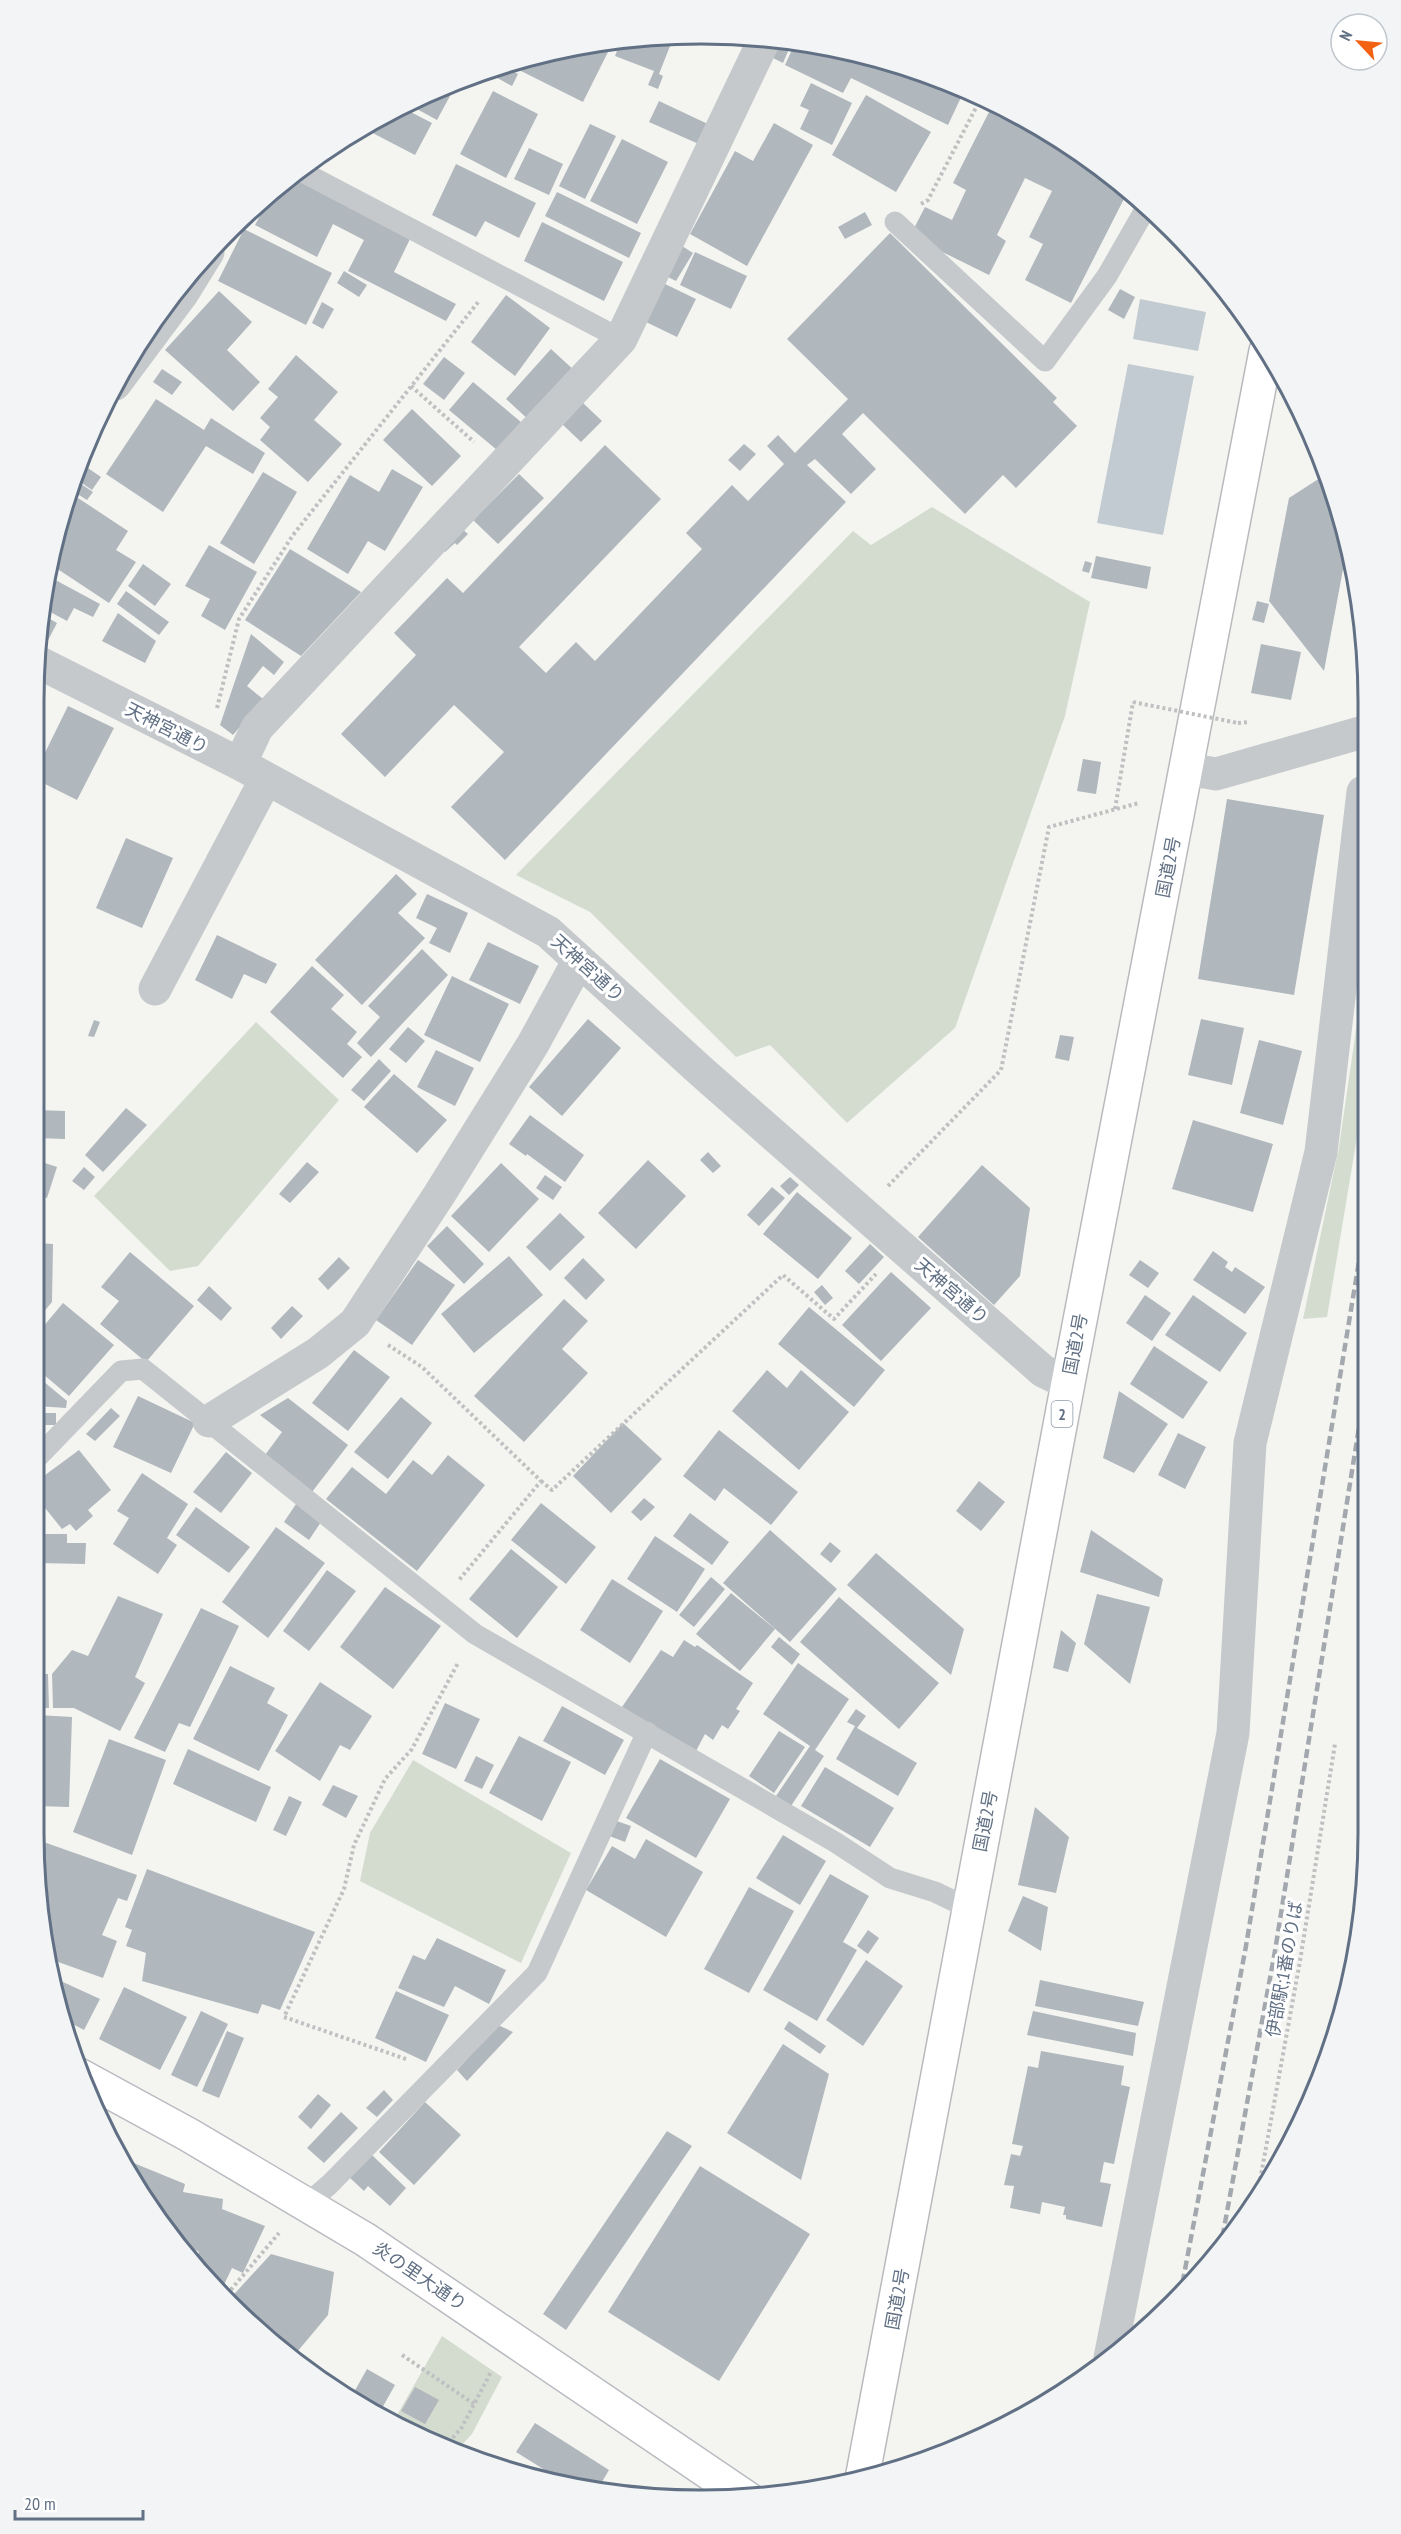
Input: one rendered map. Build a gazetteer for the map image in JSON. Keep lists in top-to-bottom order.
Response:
{
  "streets": {
    "main road": ["国道2号", "2", "炎の里大通り"],
    "street": ["天神宮通り"],
    "path": ["伊部駅;1番のりば"]
  },
  "crossings": [
    ["天神宮通り", "国道2号"]
  ],
  "scale_bar": "20 m",
  "north": "top left"
}
